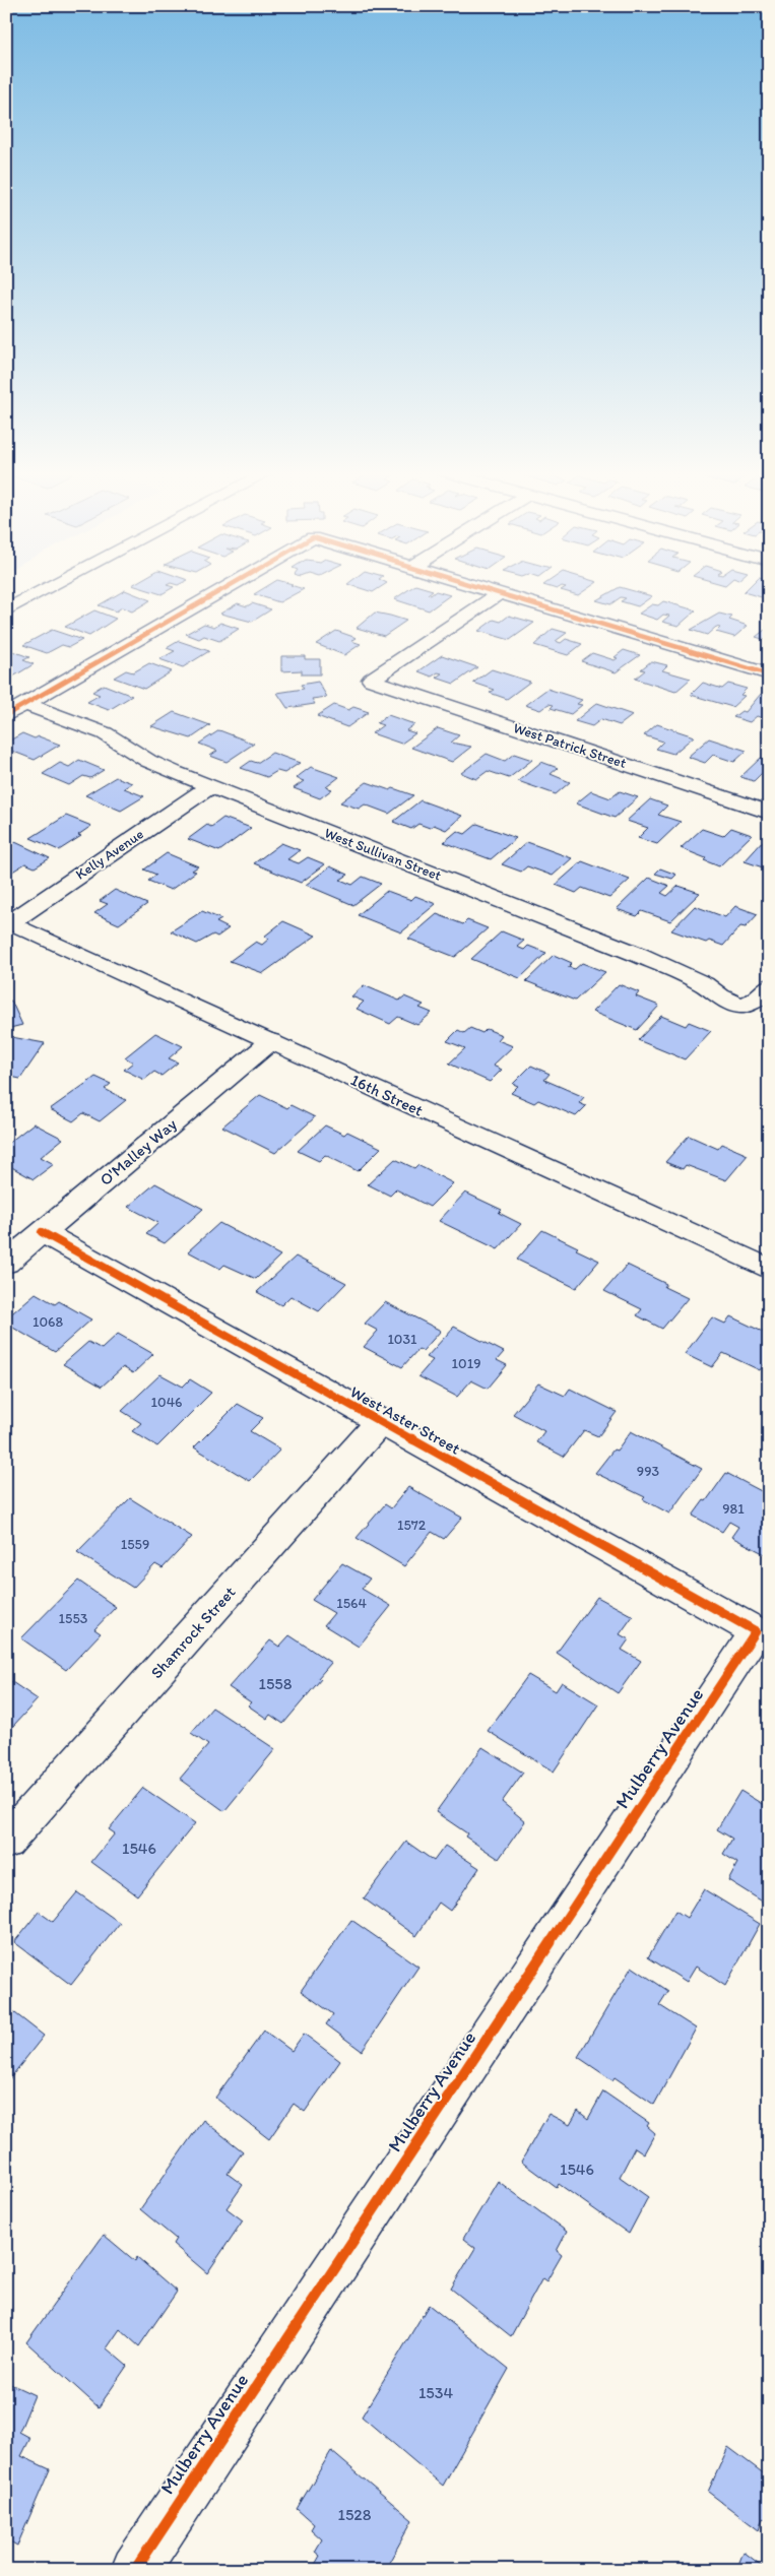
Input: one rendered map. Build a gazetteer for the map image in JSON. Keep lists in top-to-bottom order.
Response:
{
  "streets": {
    "street": [
      "West Patrick Street",
      "Kelly Avenue",
      "West Sullivan Street",
      "16th Street",
      "O'Malley Way",
      "West Aster Street",
      "Shamrock Street",
      "Mulberry Avenue"
    ]
  },
  "crossings": [
    ["Kelly Avenue", "West Sullivan Street"],
    ["Kelly Avenue", "16th Street"],
    ["16th Street", "O'Malley Way"],
    ["O'Malley Way", "West Aster Street"],
    ["West Aster Street", "Shamrock Street"],
    ["West Aster Street", "Mulberry Avenue"]
  ],
  "house_numbers": [
    "1068",
    "1031",
    "1019",
    "1046",
    "993",
    "981",
    "1572",
    "1559",
    "1564",
    "1553",
    "1558",
    "1546",
    "1546",
    "1534",
    "1528"
  ]
}
